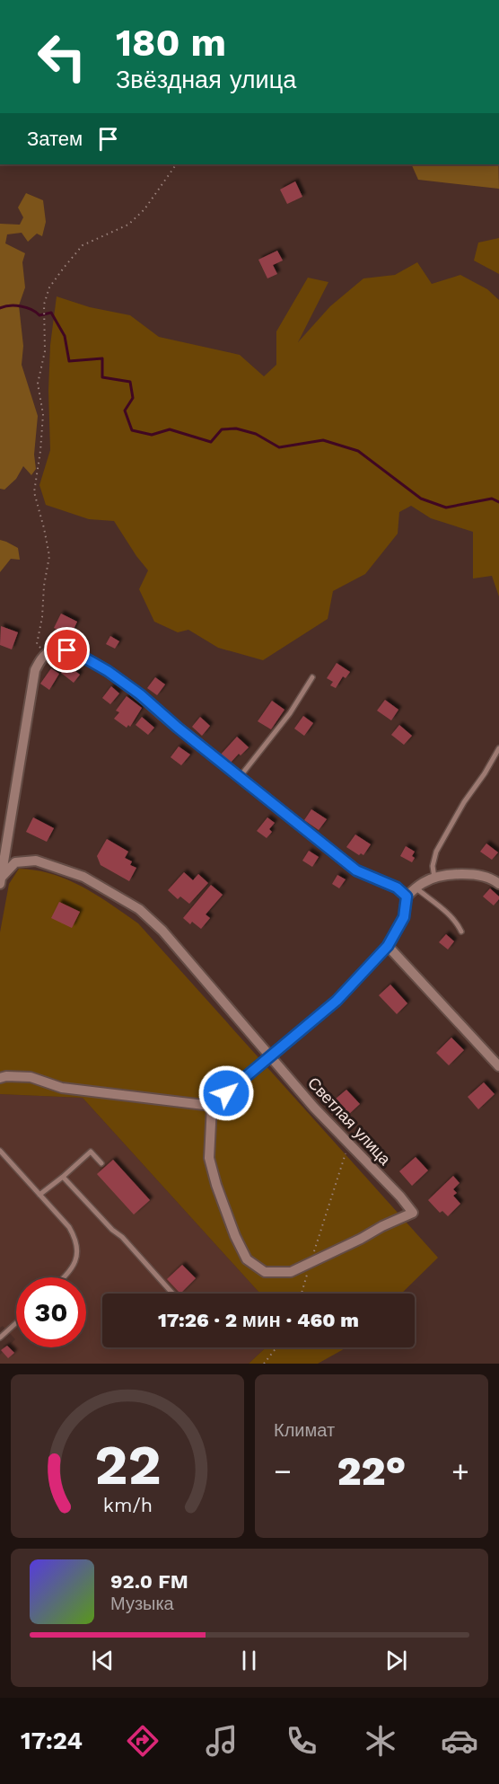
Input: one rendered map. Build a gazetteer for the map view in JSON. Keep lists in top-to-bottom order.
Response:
{
  "streets": {
    "street": ["Светлая улица"]
  },
  "page": {
    "turn": ["180 m", "Звёздная улица"],
    "then": "Затем",
    "limit": "30",
    "trip": "17:26 · 2 мин · 460 m",
    "tile": "Климат",
    "heat": ["−", "22°", "+"],
    "song": ["92.0 FM", "Музыка"],
    "tabs": "17:24",
    "gauge": ["22", "km/h"]
  }
}
